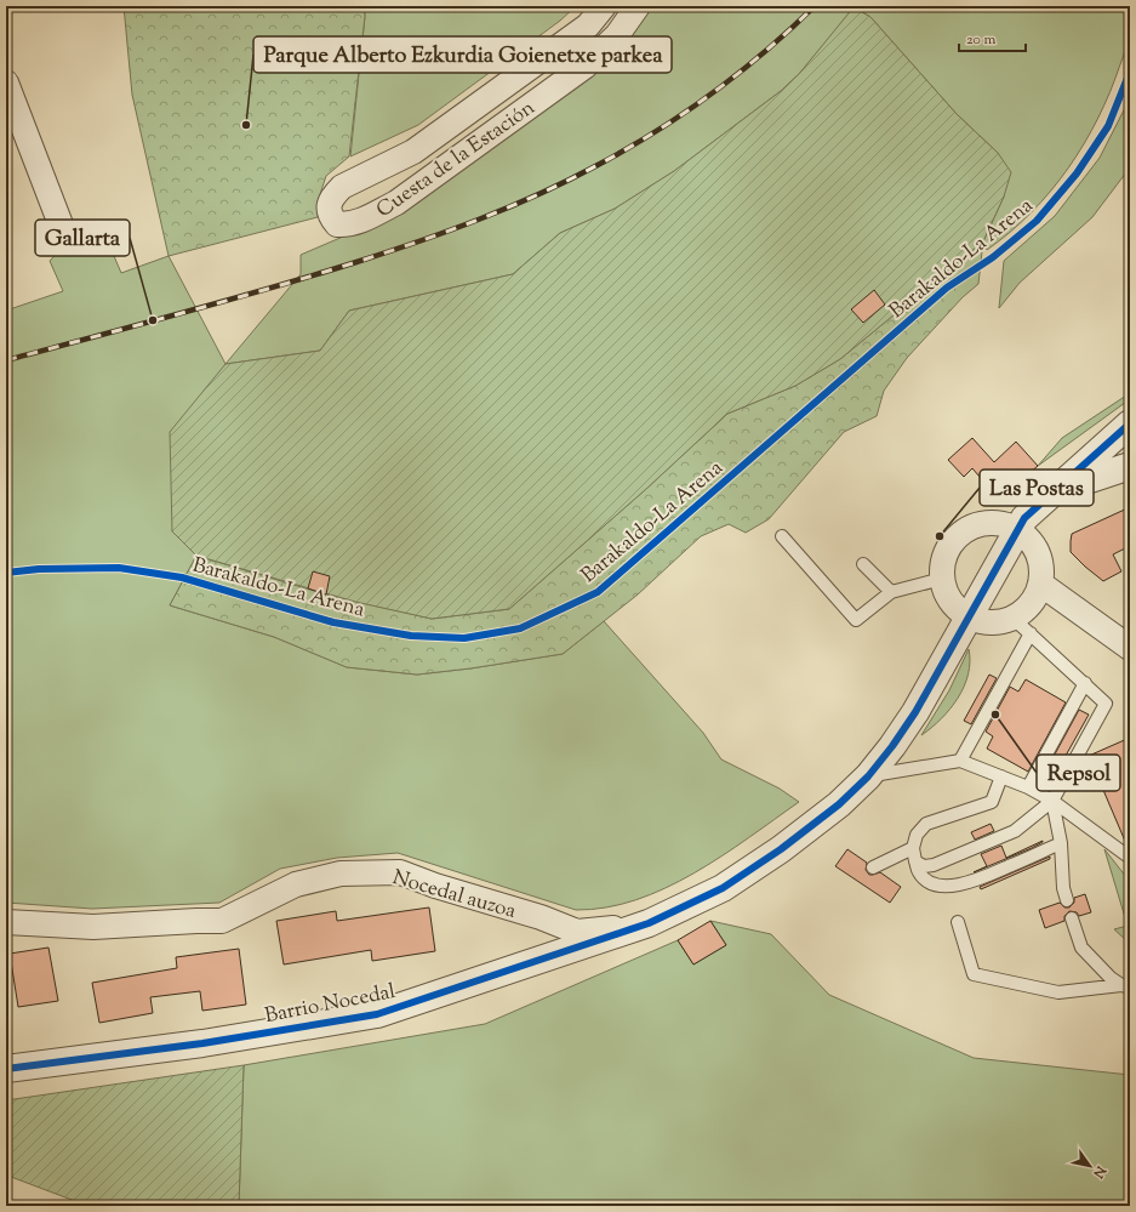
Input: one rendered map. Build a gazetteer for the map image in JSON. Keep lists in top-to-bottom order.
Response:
{
  "streets": {
    "street": ["Cuesta de la Estación", "Nocedal auzoa", "Barrio Nocedal"],
    "cycle path": ["Barakaldo-La Arena"]
  },
  "crossings": [
    ["Nocedal auzoa", "Barrio Nocedal"]
  ],
  "places": [
    "Parque Alberto Ezkurdia Goienetxe parkea",
    "Gallarta",
    "Las Postas",
    "Repsol"
  ],
  "scale_bar": "20 m",
  "north": "bottom right"
}
